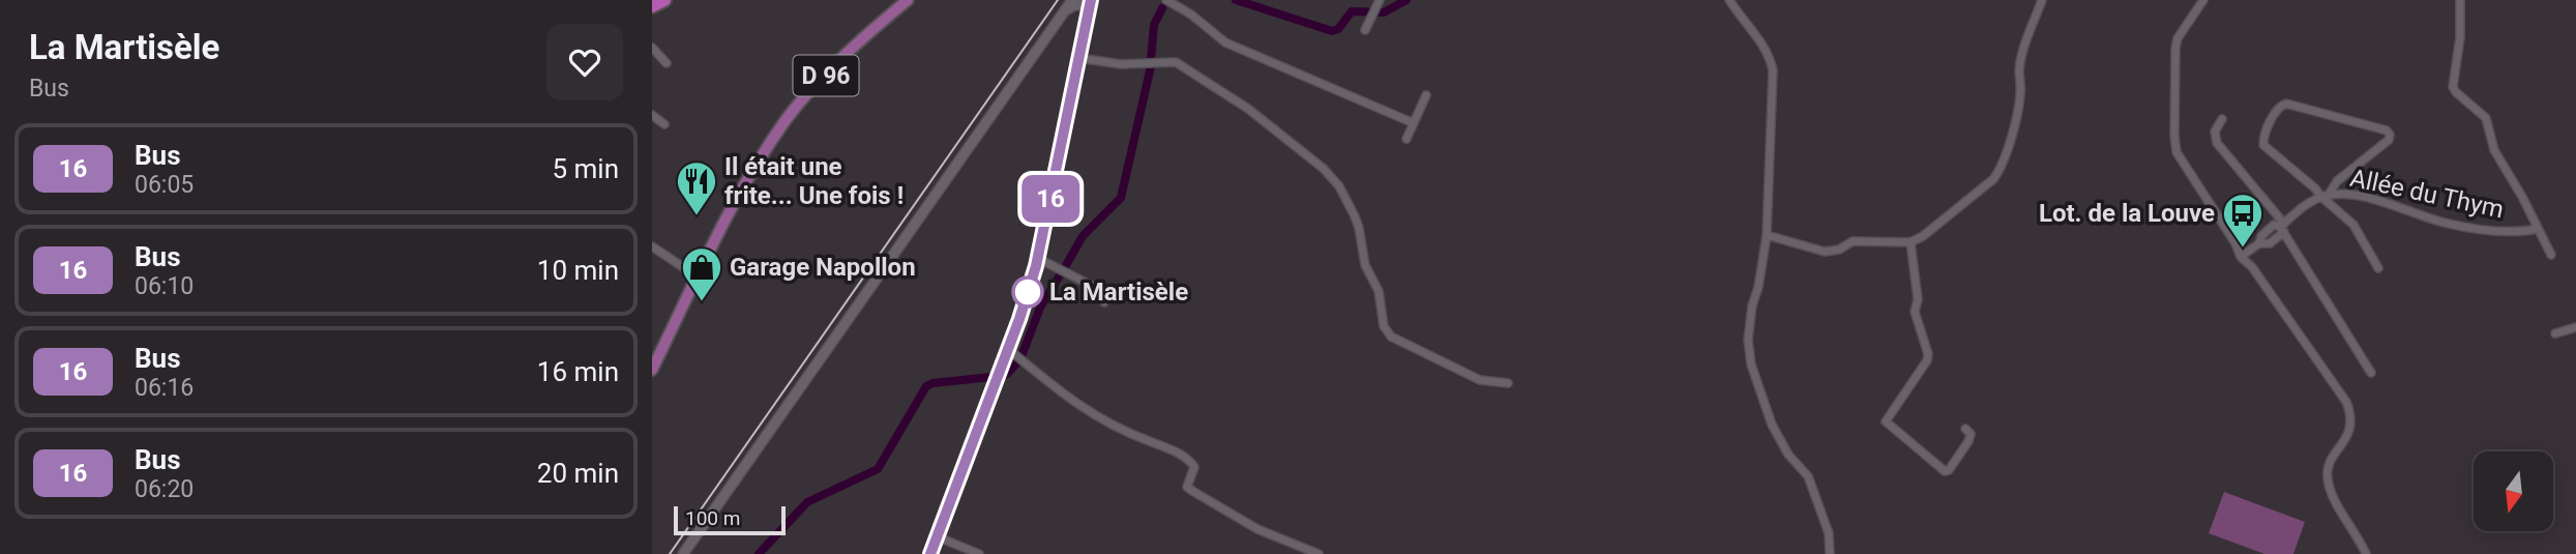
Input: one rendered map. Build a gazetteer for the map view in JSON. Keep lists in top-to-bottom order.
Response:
{
  "streets": {
    "main road": ["D 96"],
    "street": ["Allée du Thym"]
  },
  "places": {
    "restaurant": ["Il était une frite... Une fois !"],
    "bus stop": ["Lot. de la Louve"],
    "other": ["La Martisèle"],
    "shop": ["Garage Napollon"]
  },
  "lines": ["bus line 16"],
  "scale_bar": "100 m",
  "north": "bottom",
  "page": {
    "heading": ["La Martisèle", "Bus"],
    "on_map": "16",
    "list": [
      {
        "mark": "16",
        "name": "Bus",
        "note": "06:05",
        "value": "5 min"
      },
      {
        "mark": "16",
        "name": "Bus",
        "note": "06:10",
        "value": "10 min"
      },
      {
        "mark": "16",
        "name": "Bus",
        "note": "06:16",
        "value": "16 min"
      },
      {
        "mark": "16",
        "name": "Bus",
        "note": "06:20",
        "value": "20 min"
      }
    ],
    "scale": "100 m"
  }
}
